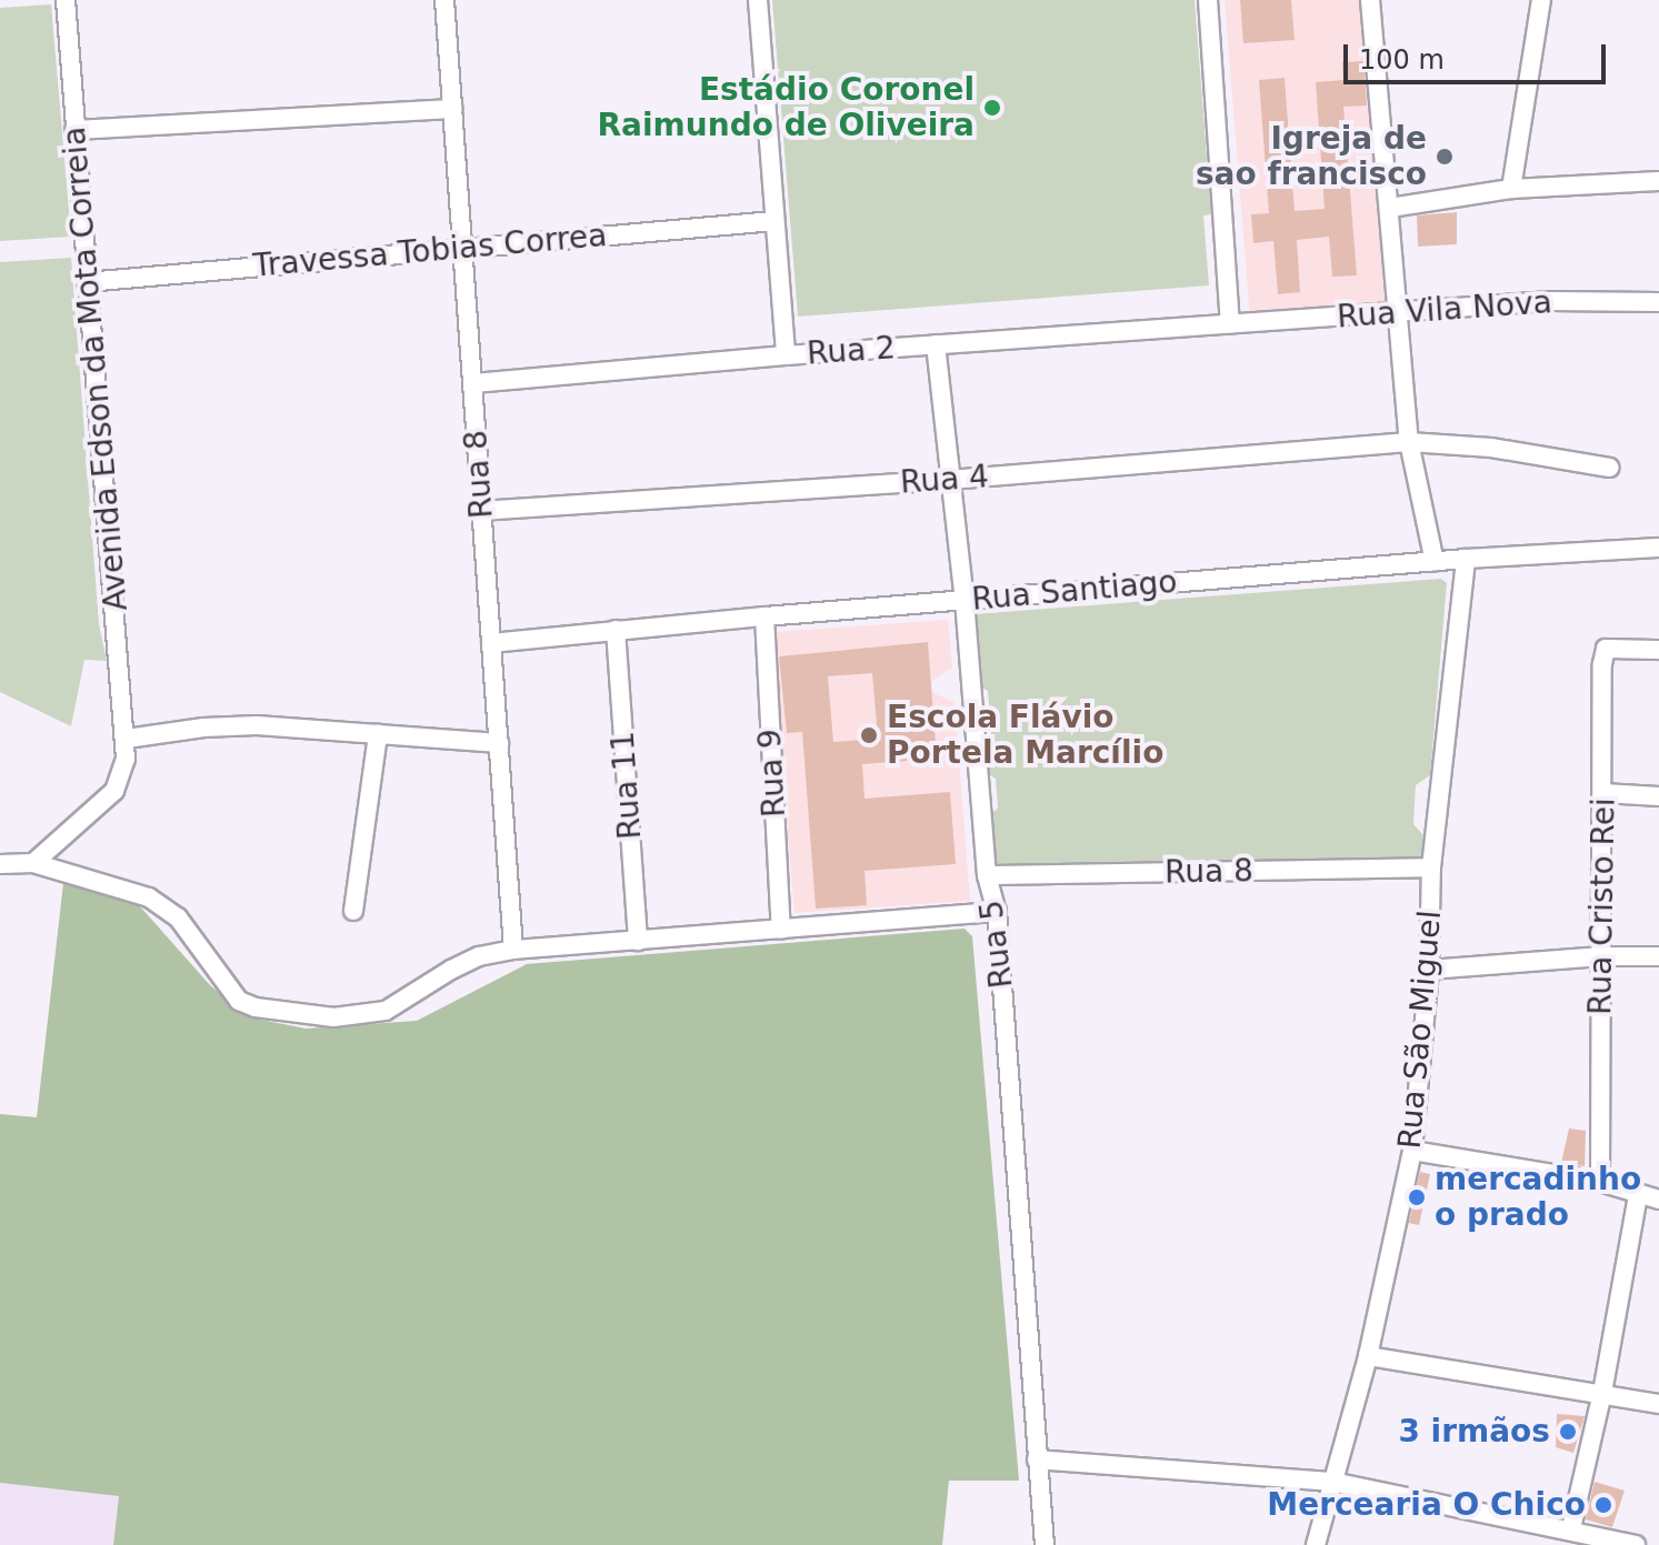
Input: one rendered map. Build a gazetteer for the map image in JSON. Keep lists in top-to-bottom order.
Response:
{
  "streets": {
    "street": [
      "Travessa Tobias Correa",
      "Rua Vila Nova",
      "Rua 2",
      "Avenida Edson da Mota Correia",
      "Rua 8",
      "Rua 4",
      "Rua Santiago",
      "Rua 9",
      "Rua 11",
      "Rua Cristo Rei",
      "Rua 5",
      "Rua São Miguel"
    ]
  },
  "crossings": [
    ["Travessa Tobias Correa", "Avenida Edson da Mota Correia"],
    ["Travessa Tobias Correa", "Rua 8"],
    ["Rua Vila Nova", "Rua 2"],
    ["Rua 2", "Rua 8"],
    ["Rua 2", "Rua 5"],
    ["Rua 8", "Rua 4"],
    ["Rua 8", "Rua Santiago"],
    ["Rua 8", "Rua 5"],
    ["Rua 8", "Rua São Miguel"],
    ["Rua 4", "Rua 5"],
    ["Rua Santiago", "Rua 9"],
    ["Rua Santiago", "Rua 11"],
    ["Rua Santiago", "Rua 5"],
    ["Rua Santiago", "Rua São Miguel"]
  ],
  "places": [
    "Estádio Coronel Raimundo de Oliveira",
    "Igreja de sao francisco",
    "Escola Flávio Portela Marcílio",
    "mercadinho o prado",
    "3 irmãos",
    "Mercearia O Chico"
  ],
  "scale_bar": "100 m"
}
